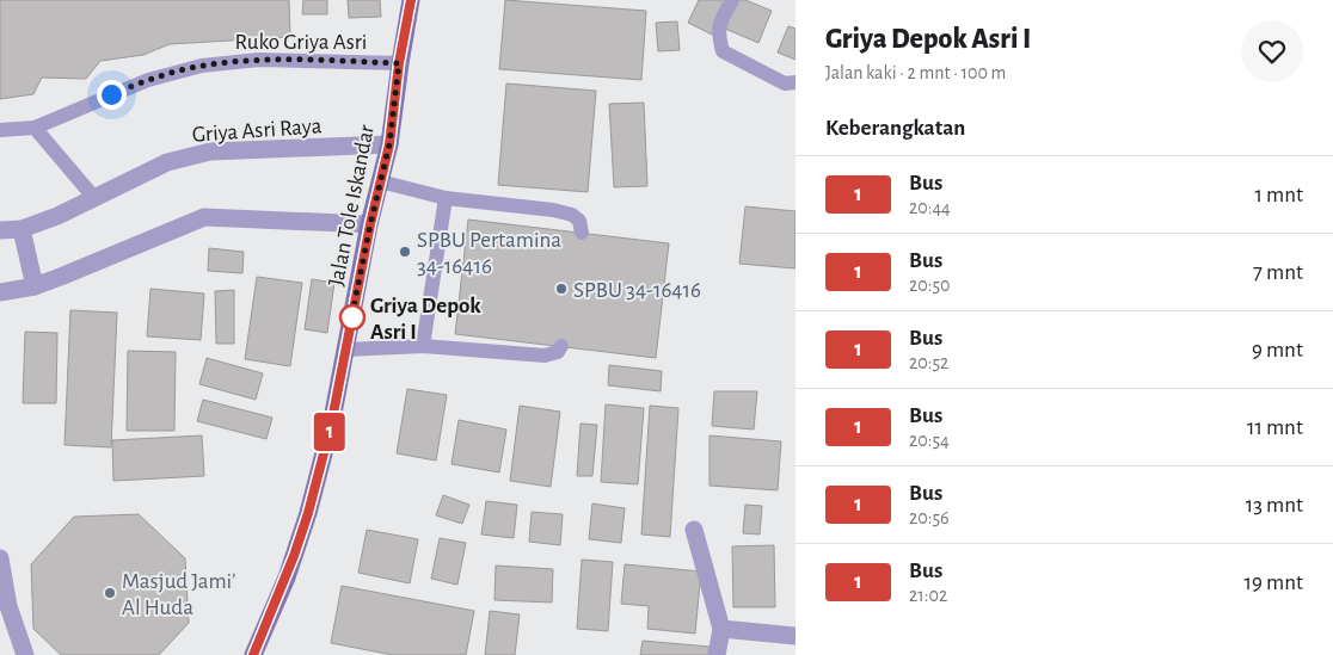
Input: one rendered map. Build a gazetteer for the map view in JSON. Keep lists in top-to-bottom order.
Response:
{
  "streets": {
    "main road": ["Jalan Tole Iskandar"],
    "street": ["Griya Asri Raya"],
    "lane": ["Ruko Griya Asri"]
  },
  "crossings": [
    ["Ruko Griya Asri", "Jalan Tole Iskandar"],
    ["Griya Asri Raya", "Jalan Tole Iskandar"]
  ],
  "places": [
    "SPBU Pertamina 34-16416",
    "SPBU 34-16416",
    "Griya Depok Asri I",
    "Masjud Jami' Al Huda"
  ],
  "lines": ["bus line 1"],
  "page": {
    "on_map": "1",
    "heading": [
      ["Griya Depok Asri I", "Jalan kaki · 2 mnt · 100 m"],
      "Keberangkatan"
    ],
    "list": [
      {
        "mark": "1",
        "name": "Bus",
        "note": "20:44",
        "value": "1 mnt"
      },
      {
        "mark": "1",
        "name": "Bus",
        "note": "20:50",
        "value": "7 mnt"
      },
      {
        "mark": "1",
        "name": "Bus",
        "note": "20:52",
        "value": "9 mnt"
      },
      {
        "mark": "1",
        "name": "Bus",
        "note": "20:54",
        "value": "11 mnt"
      },
      {
        "mark": "1",
        "name": "Bus",
        "note": "20:56",
        "value": "13 mnt"
      },
      {
        "mark": "1",
        "name": "Bus",
        "note": "21:02",
        "value": "19 mnt"
      }
    ]
  }
}
